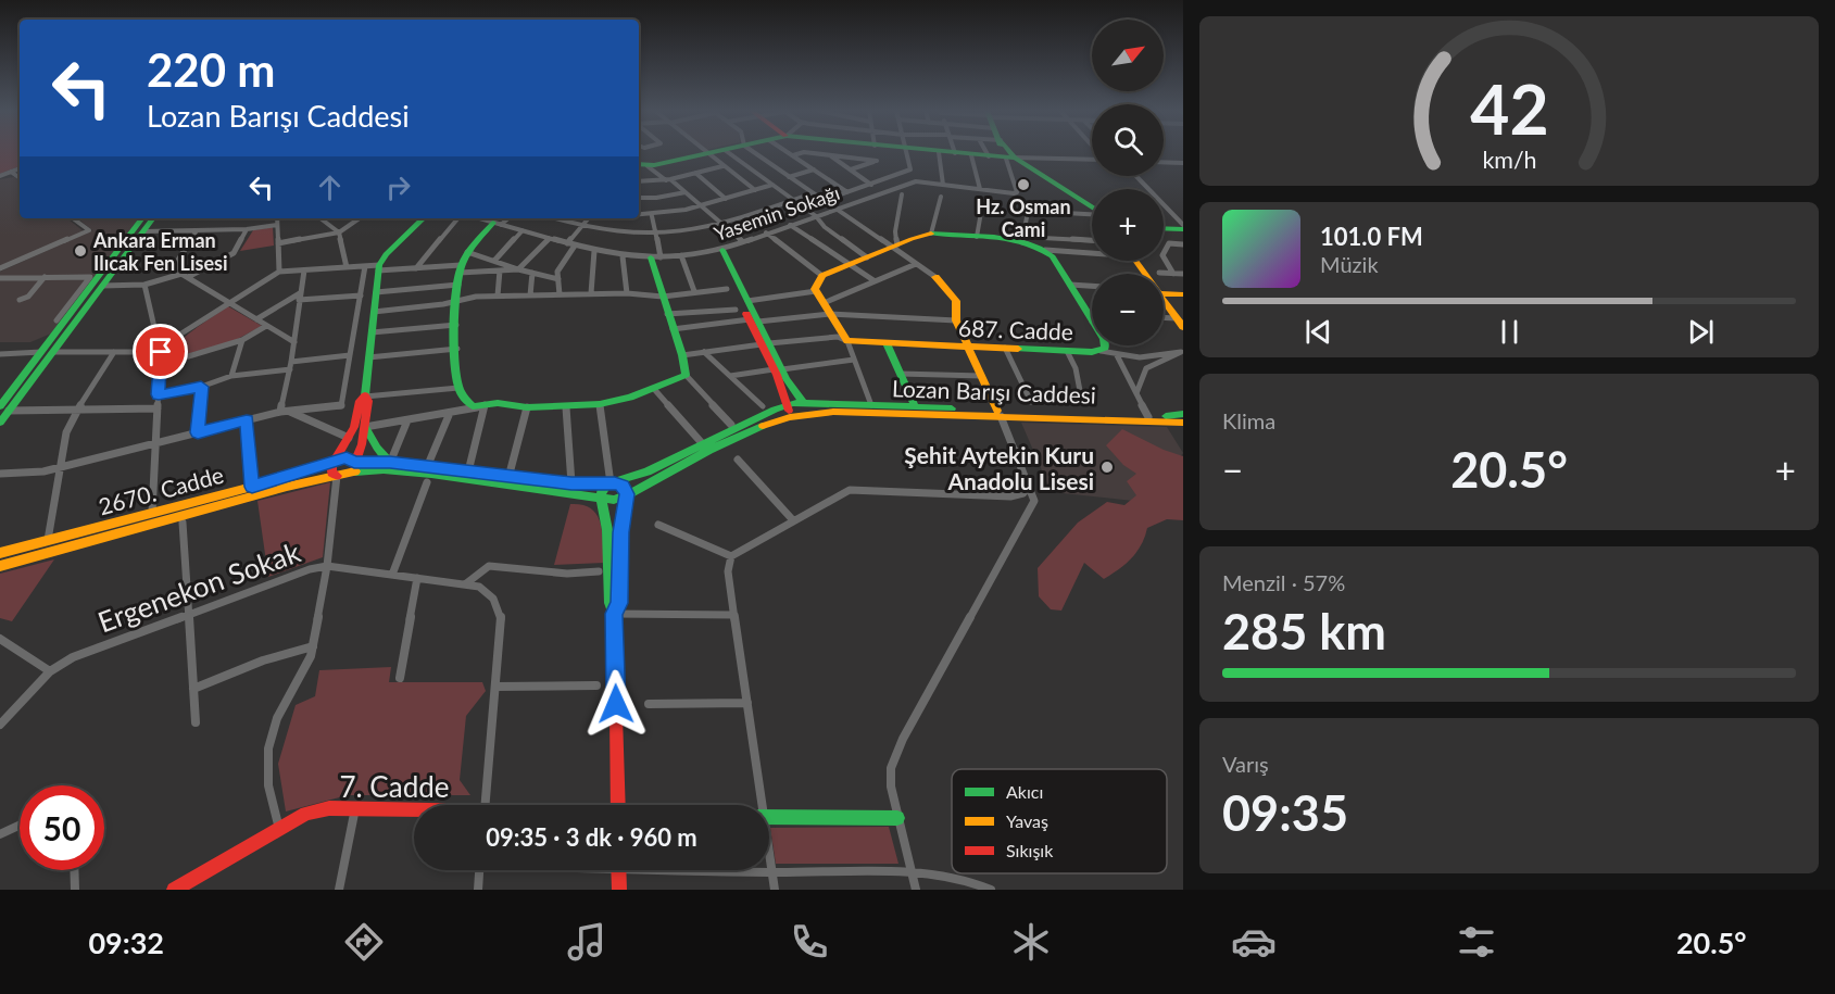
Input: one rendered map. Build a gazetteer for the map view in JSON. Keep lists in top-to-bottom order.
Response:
{
  "streets": {
    "main road": [
      "687. Cadde",
      "Lozan Barışı Caddesi",
      "2670. Cadde",
      "7. Cadde"
    ],
    "street": ["Yasemin Sokağı", "Ergenekon Sokak"]
  },
  "crossings": [
    ["Lozan Barışı Caddesi", "2670. Cadde"]
  ],
  "places": ["Hz. Osman Cami", "Ankara Erman Ilıcak Fen Lisesi", "Şehit Aytekin Kuru Anadolu Lisesi"],
  "legend": ["Akıcı", "Yavaş", "Sıkışık"],
  "north": "top right",
  "page": {
    "map_buttons": ["+", "−"],
    "turn": ["220 m", "Lozan Barışı Caddesi"],
    "song": ["101.0 FM", "Müzik"],
    "tile": [
      "Klima",
      ["Menzil · 57%", "285 km"],
      ["Varış", "09:35"]
    ],
    "heat": ["−", "20.5°", "+"],
    "limit": "50",
    "trip": "09:35 · 3 dk · 960 m",
    "tabs": ["09:32", "20.5°"],
    "gauge": ["42", "km/h"]
  }
}
